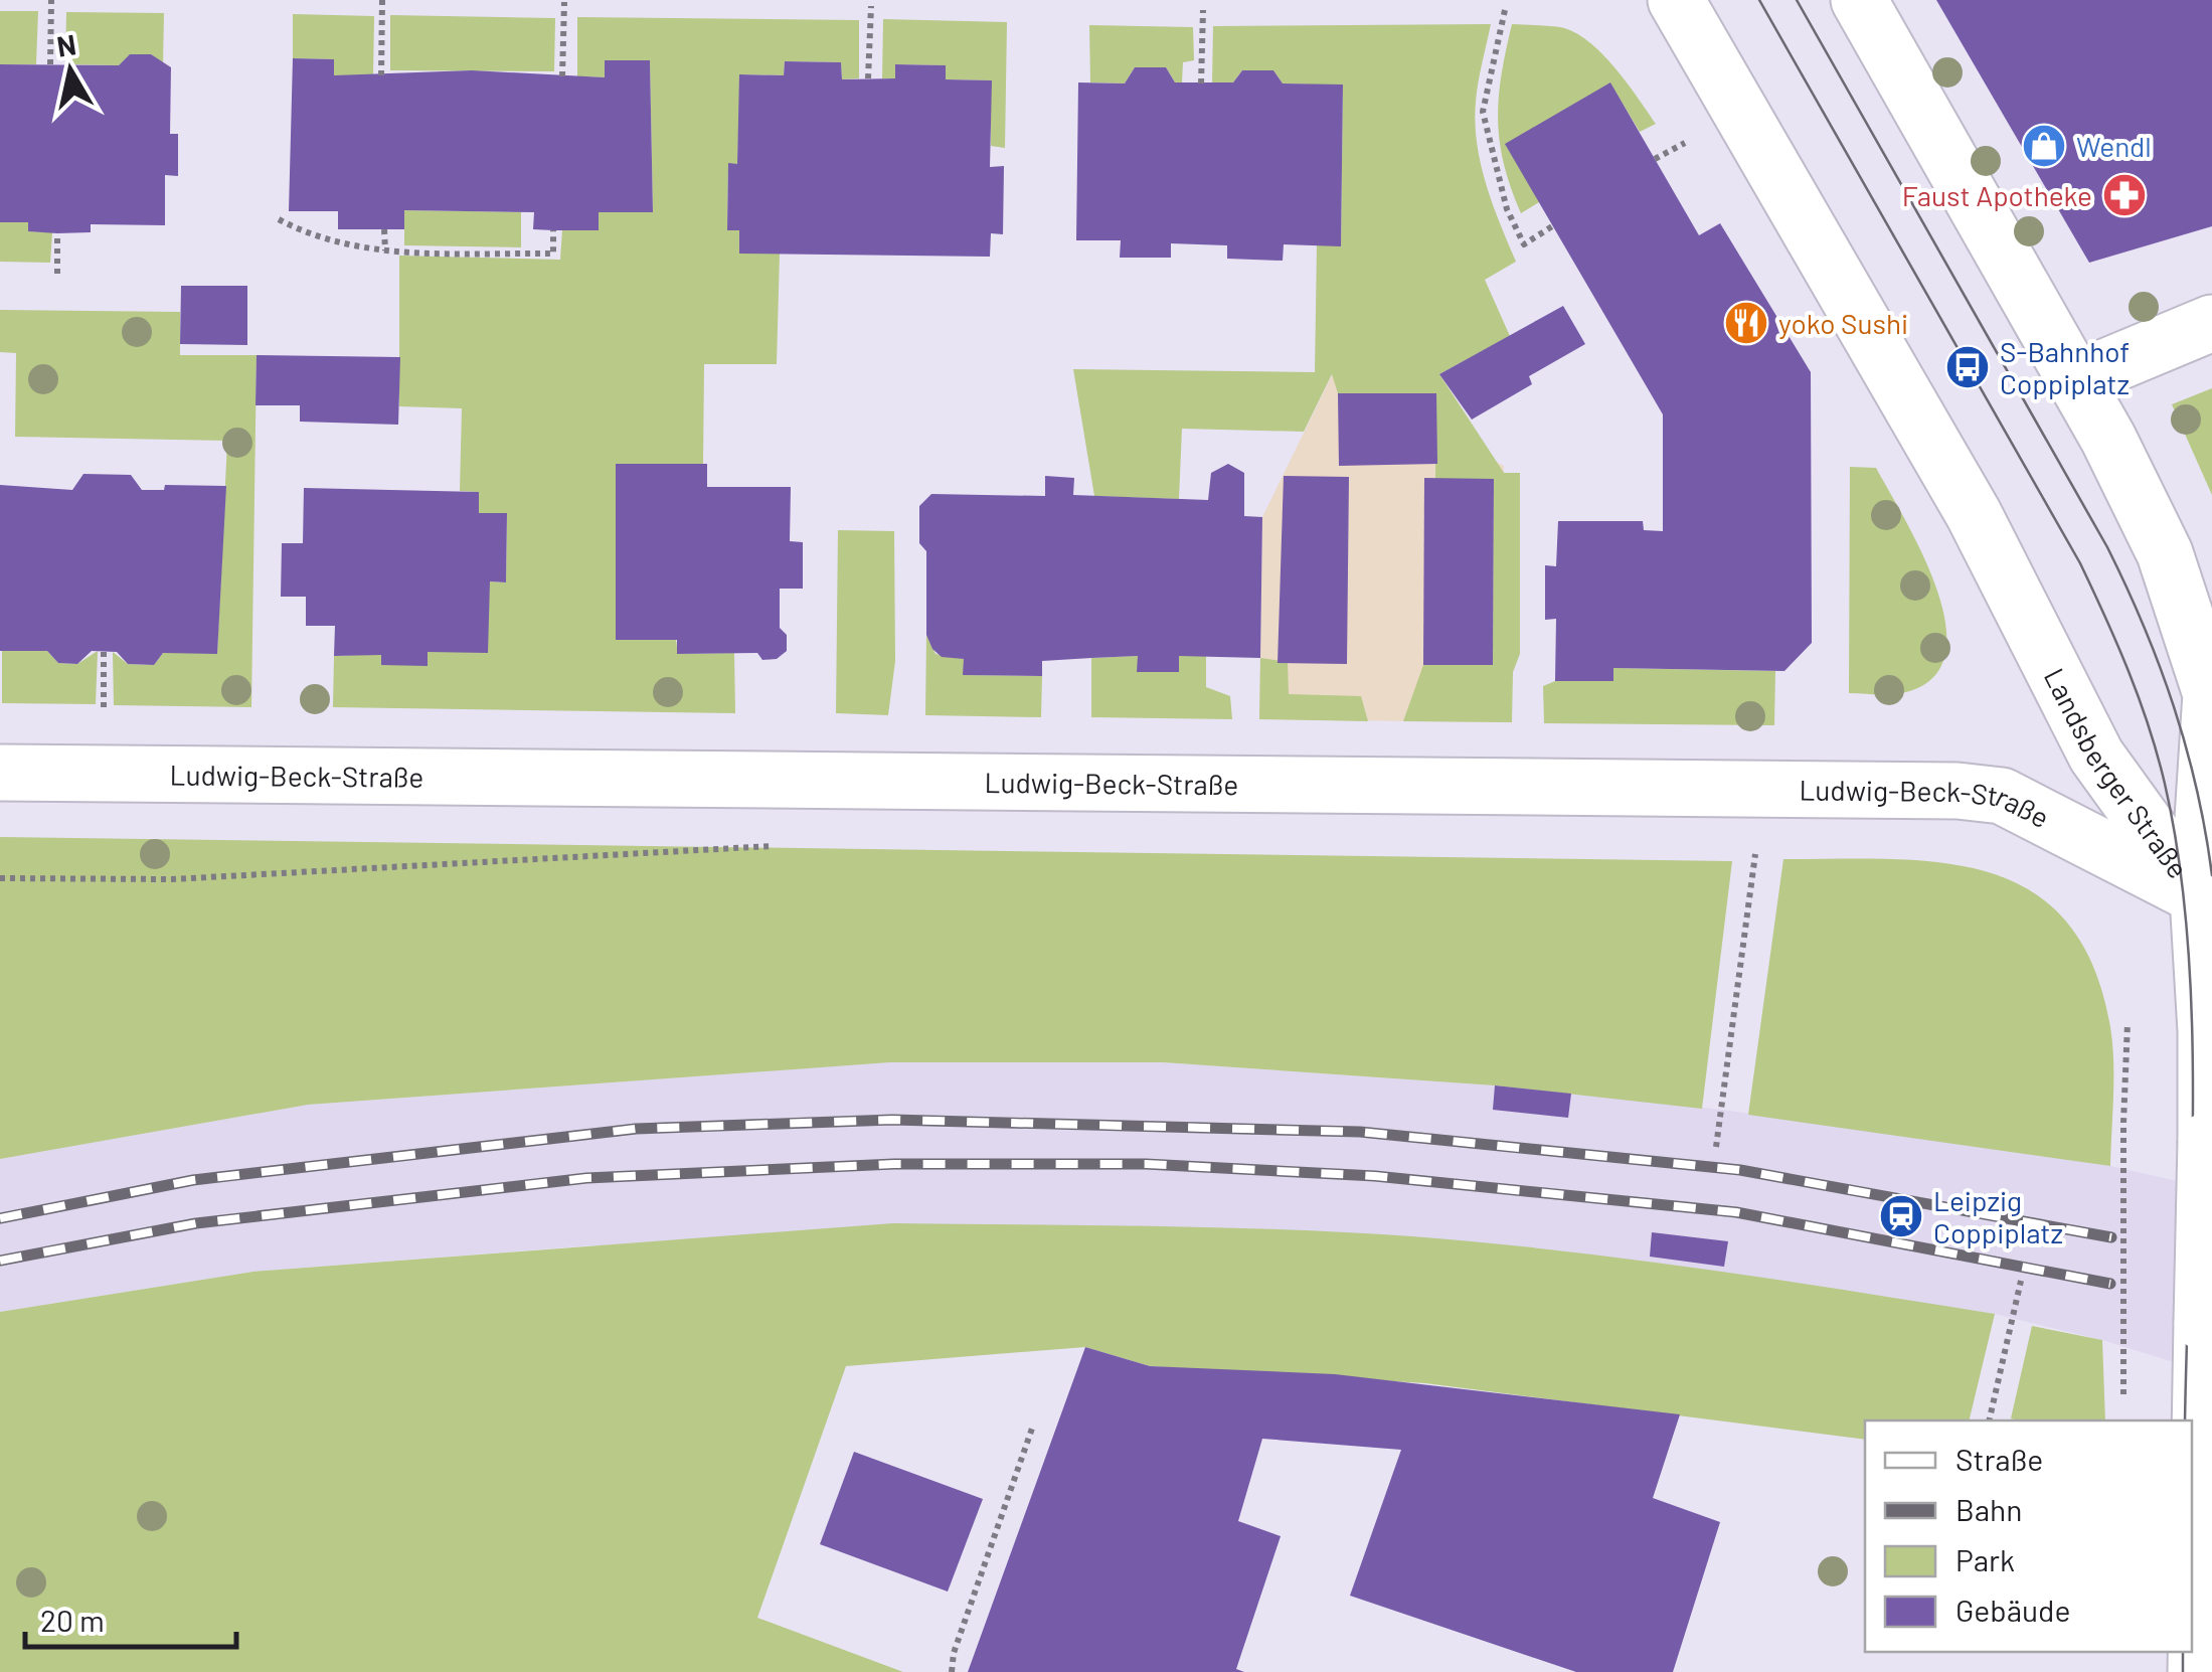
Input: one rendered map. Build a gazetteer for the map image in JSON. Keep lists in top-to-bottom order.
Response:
{
  "streets": {
    "main road": ["Landsberger Straße", "Ludwig-Beck-Straße"]
  },
  "crossings": [
    ["Landsberger Straße", "Ludwig-Beck-Straße"]
  ],
  "places": {
    "shop": ["Wendl"],
    "pharmacy": ["Faust Apotheke"],
    "restaurant": ["yoko Sushi"],
    "bus stop": ["S-Bahnhof Coppiplatz"],
    "station": ["Leipzig Coppiplatz"]
  },
  "legend": [
    "Straße",
    "Bahn",
    "Park",
    "Gebäude"
  ],
  "scale_bar": "20 m",
  "north": "top"
}
